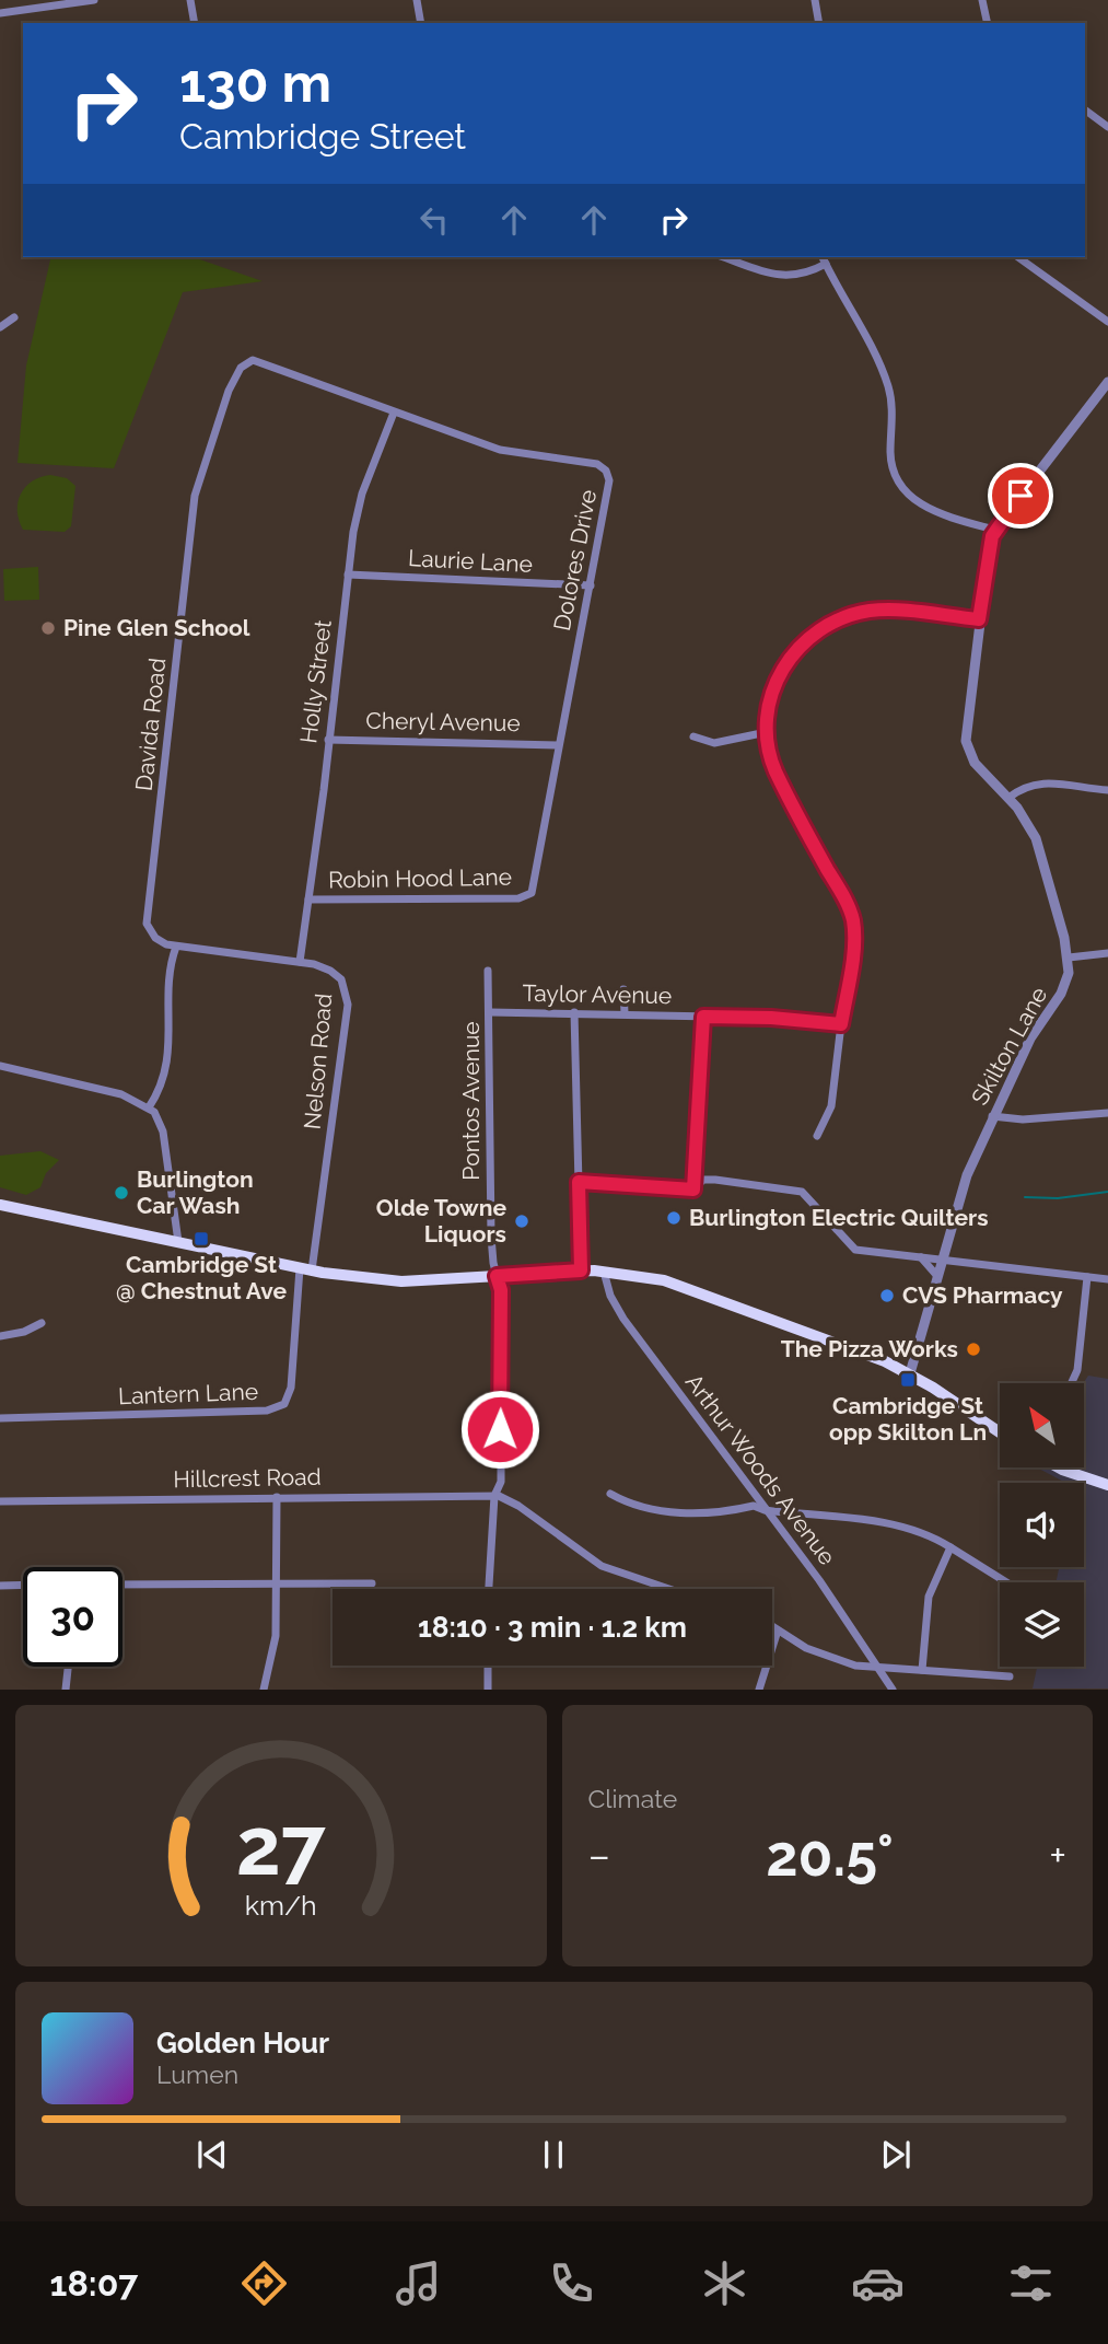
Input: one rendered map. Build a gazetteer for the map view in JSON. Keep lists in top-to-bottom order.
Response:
{
  "streets": {
    "street": [
      "Dolores Drive",
      "Laurie Lane",
      "Holly Street",
      "Cheryl Avenue",
      "Davida Road",
      "Robin Hood Lane",
      "Taylor Avenue",
      "Skilton Lane",
      "Nelson Road",
      "Pontos Avenue",
      "Lantern Lane",
      "Arthur Woods Avenue",
      "Hillcrest Road"
    ]
  },
  "crossings": [
    ["Dolores Drive", "Laurie Lane"],
    ["Dolores Drive", "Holly Street"],
    ["Dolores Drive", "Cheryl Avenue"],
    ["Dolores Drive", "Davida Road"],
    ["Dolores Drive", "Robin Hood Lane"],
    ["Laurie Lane", "Holly Street"],
    ["Holly Street", "Cheryl Avenue"],
    ["Holly Street", "Robin Hood Lane"],
    ["Holly Street", "Nelson Road"],
    ["Davida Road", "Nelson Road"],
    ["Taylor Avenue", "Pontos Avenue"],
    ["Nelson Road", "Lantern Lane"],
    ["Pontos Avenue", "Hillcrest Road"]
  ],
  "places": {
    "other": [
      "Pine Glen School",
      "Burlington Car Wash",
      "Burlington Electric Quilters",
      "Olde Towne Liquors",
      "CVS Pharmacy",
      "The Pizza Works"
    ],
    "transit": ["Cambridge St @ Chestnut Ave", "Cambridge St opp Skilton Ln"]
  },
  "north": "top left",
  "page": {
    "turn": ["130 m", "Cambridge Street"],
    "limit": "30",
    "trip": "18:10 · 3 min · 1.2 km",
    "tile": "Climate",
    "heat": ["−", "20.5°", "+"],
    "song": ["Golden Hour", "Lumen"],
    "tabs": "18:07",
    "gauge": ["27", "km/h"]
  }
}
